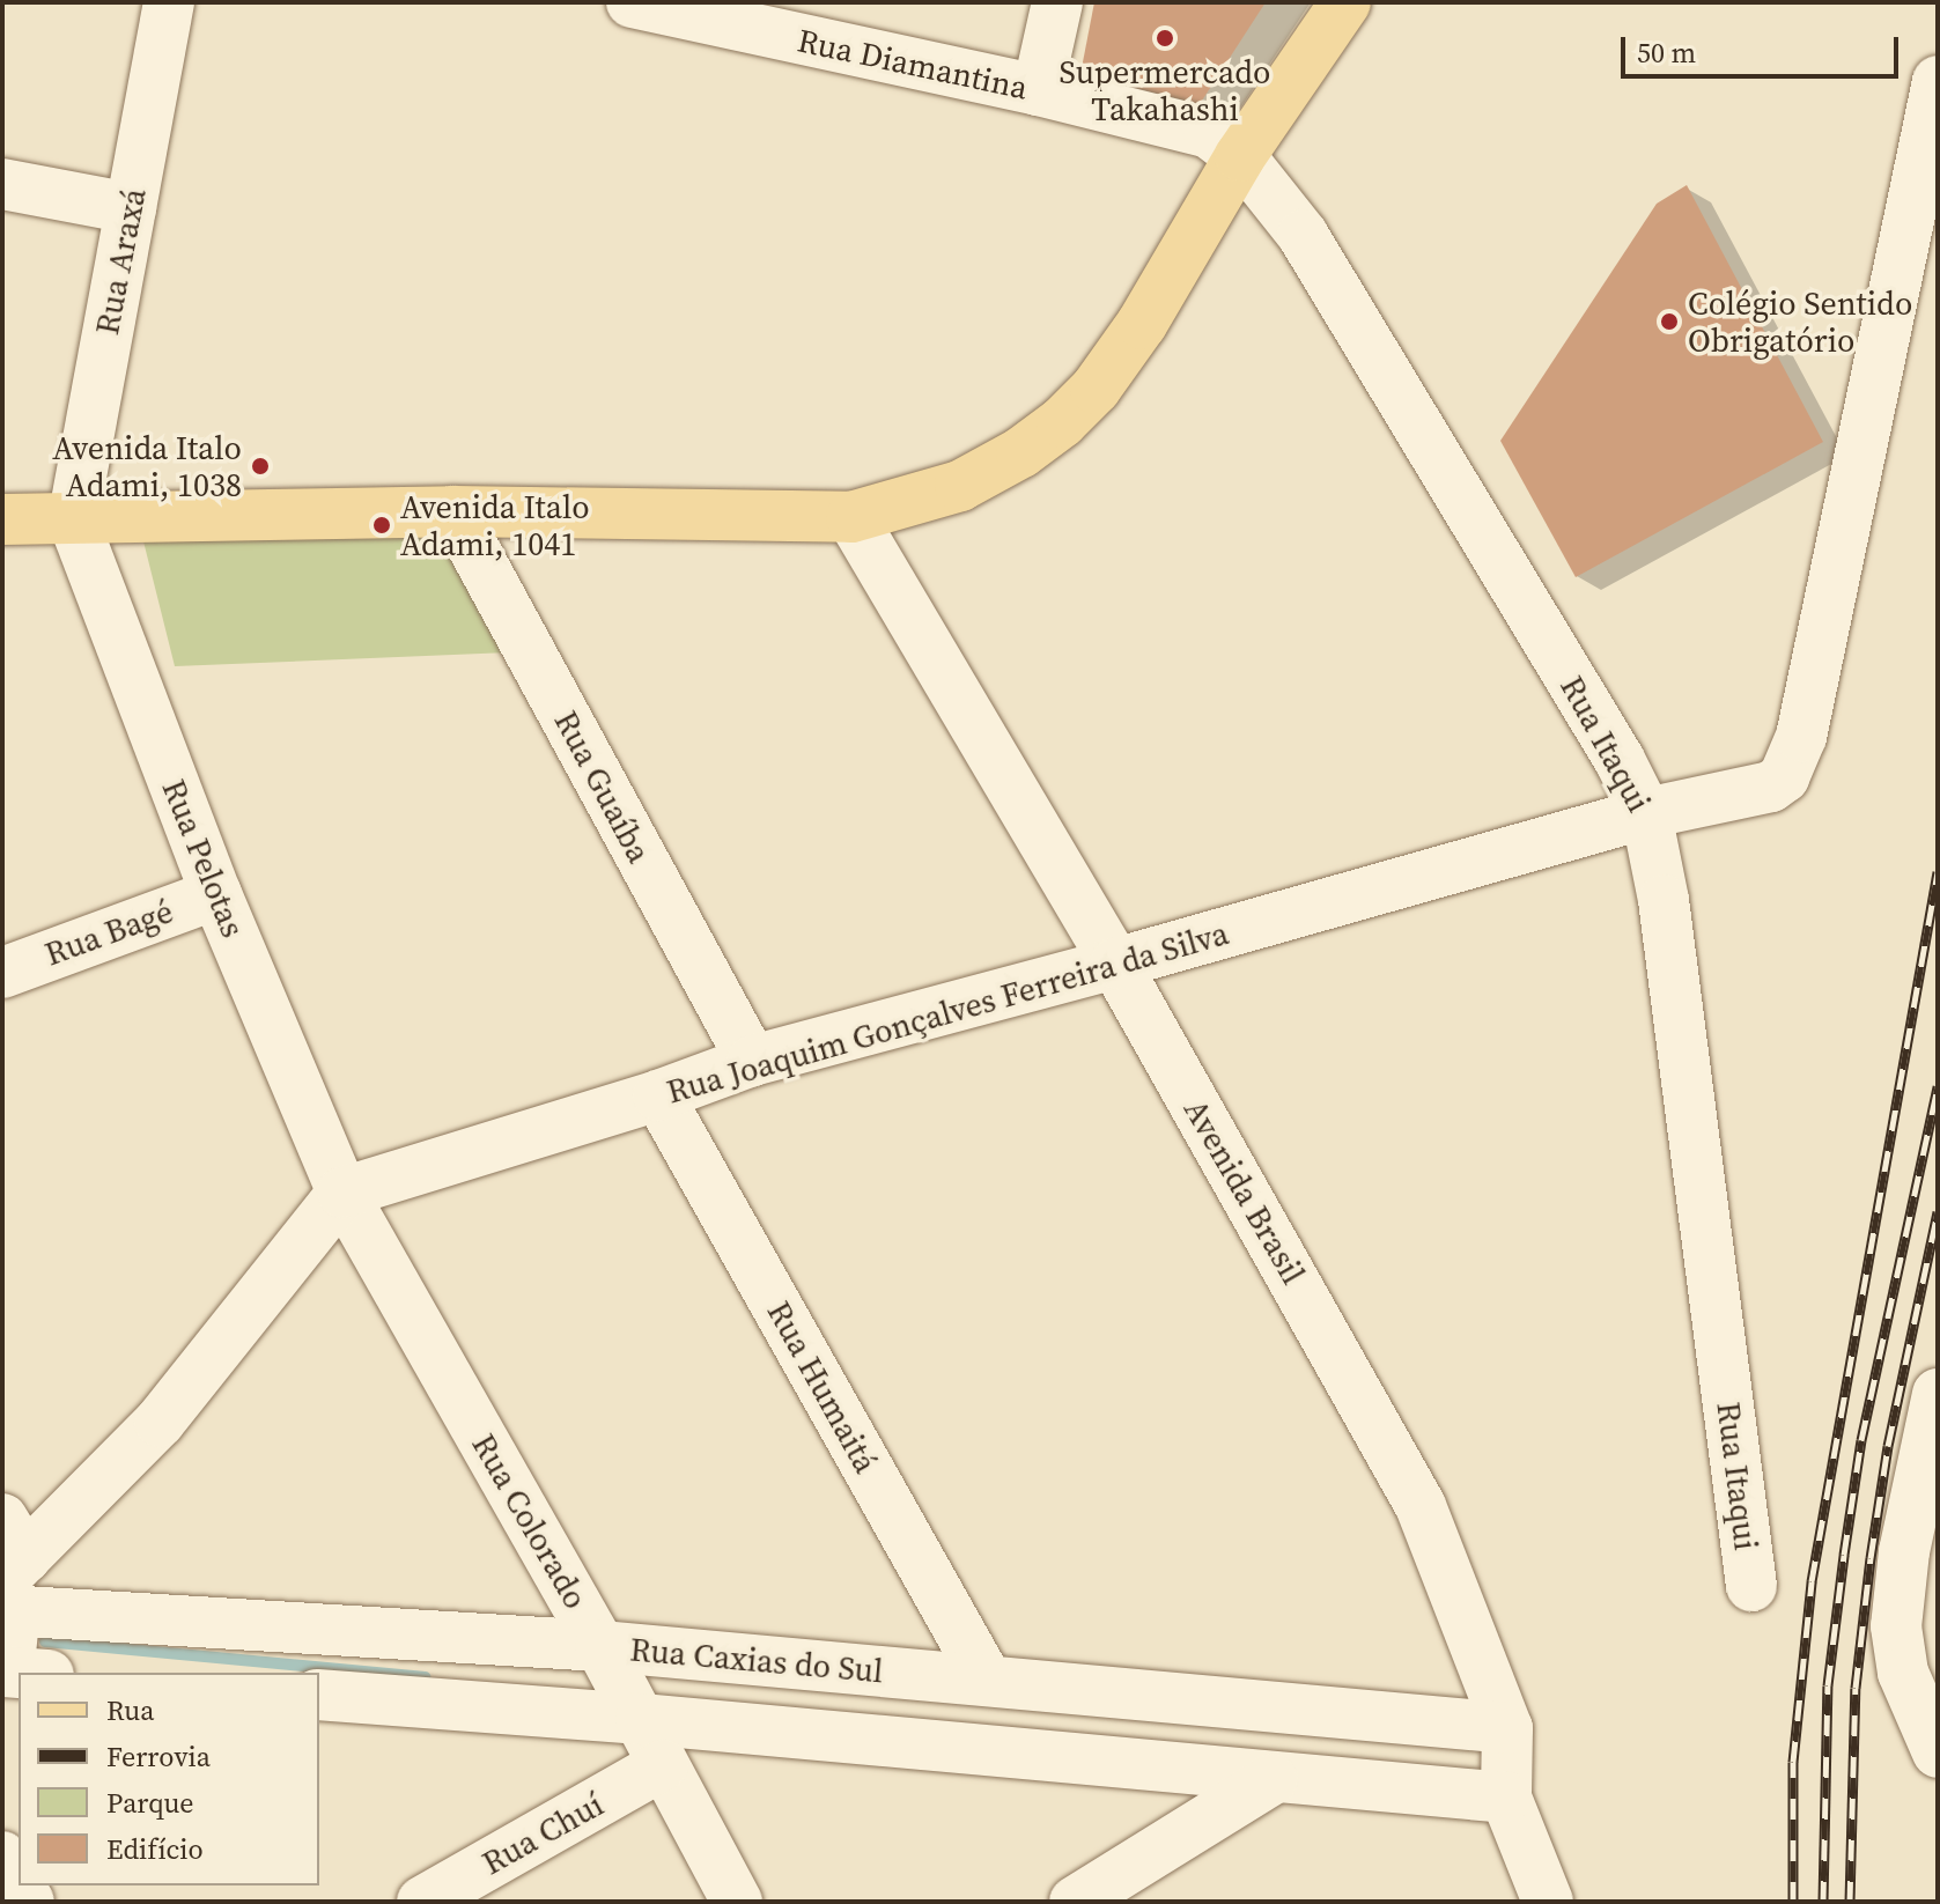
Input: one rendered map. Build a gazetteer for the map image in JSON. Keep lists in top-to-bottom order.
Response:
{
  "streets": {
    "street": [
      "Rua Diamantina",
      "Rua Araxá",
      "Rua Itaqui",
      "Rua Guaíba",
      "Rua Pelotas",
      "Rua Bagé",
      "Rua Joaquim Gonçalves Ferreira da Silva",
      "Avenida Brasil",
      "Rua Humaitá",
      "Rua Colorado",
      "Rua Caxias do Sul",
      "Rua Chuí"
    ]
  },
  "crossings": [
    ["Rua Diamantina", "Rua Itaqui"],
    ["Rua Araxá", "Rua Pelotas"],
    ["Rua Itaqui", "Rua Joaquim Gonçalves Ferreira da Silva"],
    ["Rua Guaíba", "Rua Joaquim Gonçalves Ferreira da Silva"],
    ["Rua Pelotas", "Rua Bagé"],
    ["Rua Pelotas", "Rua Joaquim Gonçalves Ferreira da Silva"],
    ["Rua Pelotas", "Rua Colorado"],
    ["Rua Joaquim Gonçalves Ferreira da Silva", "Avenida Brasil"],
    ["Rua Joaquim Gonçalves Ferreira da Silva", "Rua Humaitá"],
    ["Rua Joaquim Gonçalves Ferreira da Silva", "Rua Colorado"],
    ["Avenida Brasil", "Rua Caxias do Sul"],
    ["Rua Humaitá", "Rua Caxias do Sul"],
    ["Rua Colorado", "Rua Caxias do Sul"],
    ["Rua Colorado", "Rua Chuí"]
  ],
  "places": [
    "Supermercado Takahashi",
    "Colégio Sentido Obrigatório",
    "Avenida Italo Adami, 1038",
    "Avenida Italo Adami, 1041"
  ],
  "legend": [
    "Rua",
    "Ferrovia",
    "Parque",
    "Edifício"
  ],
  "scale_bar": "50 m"
}
